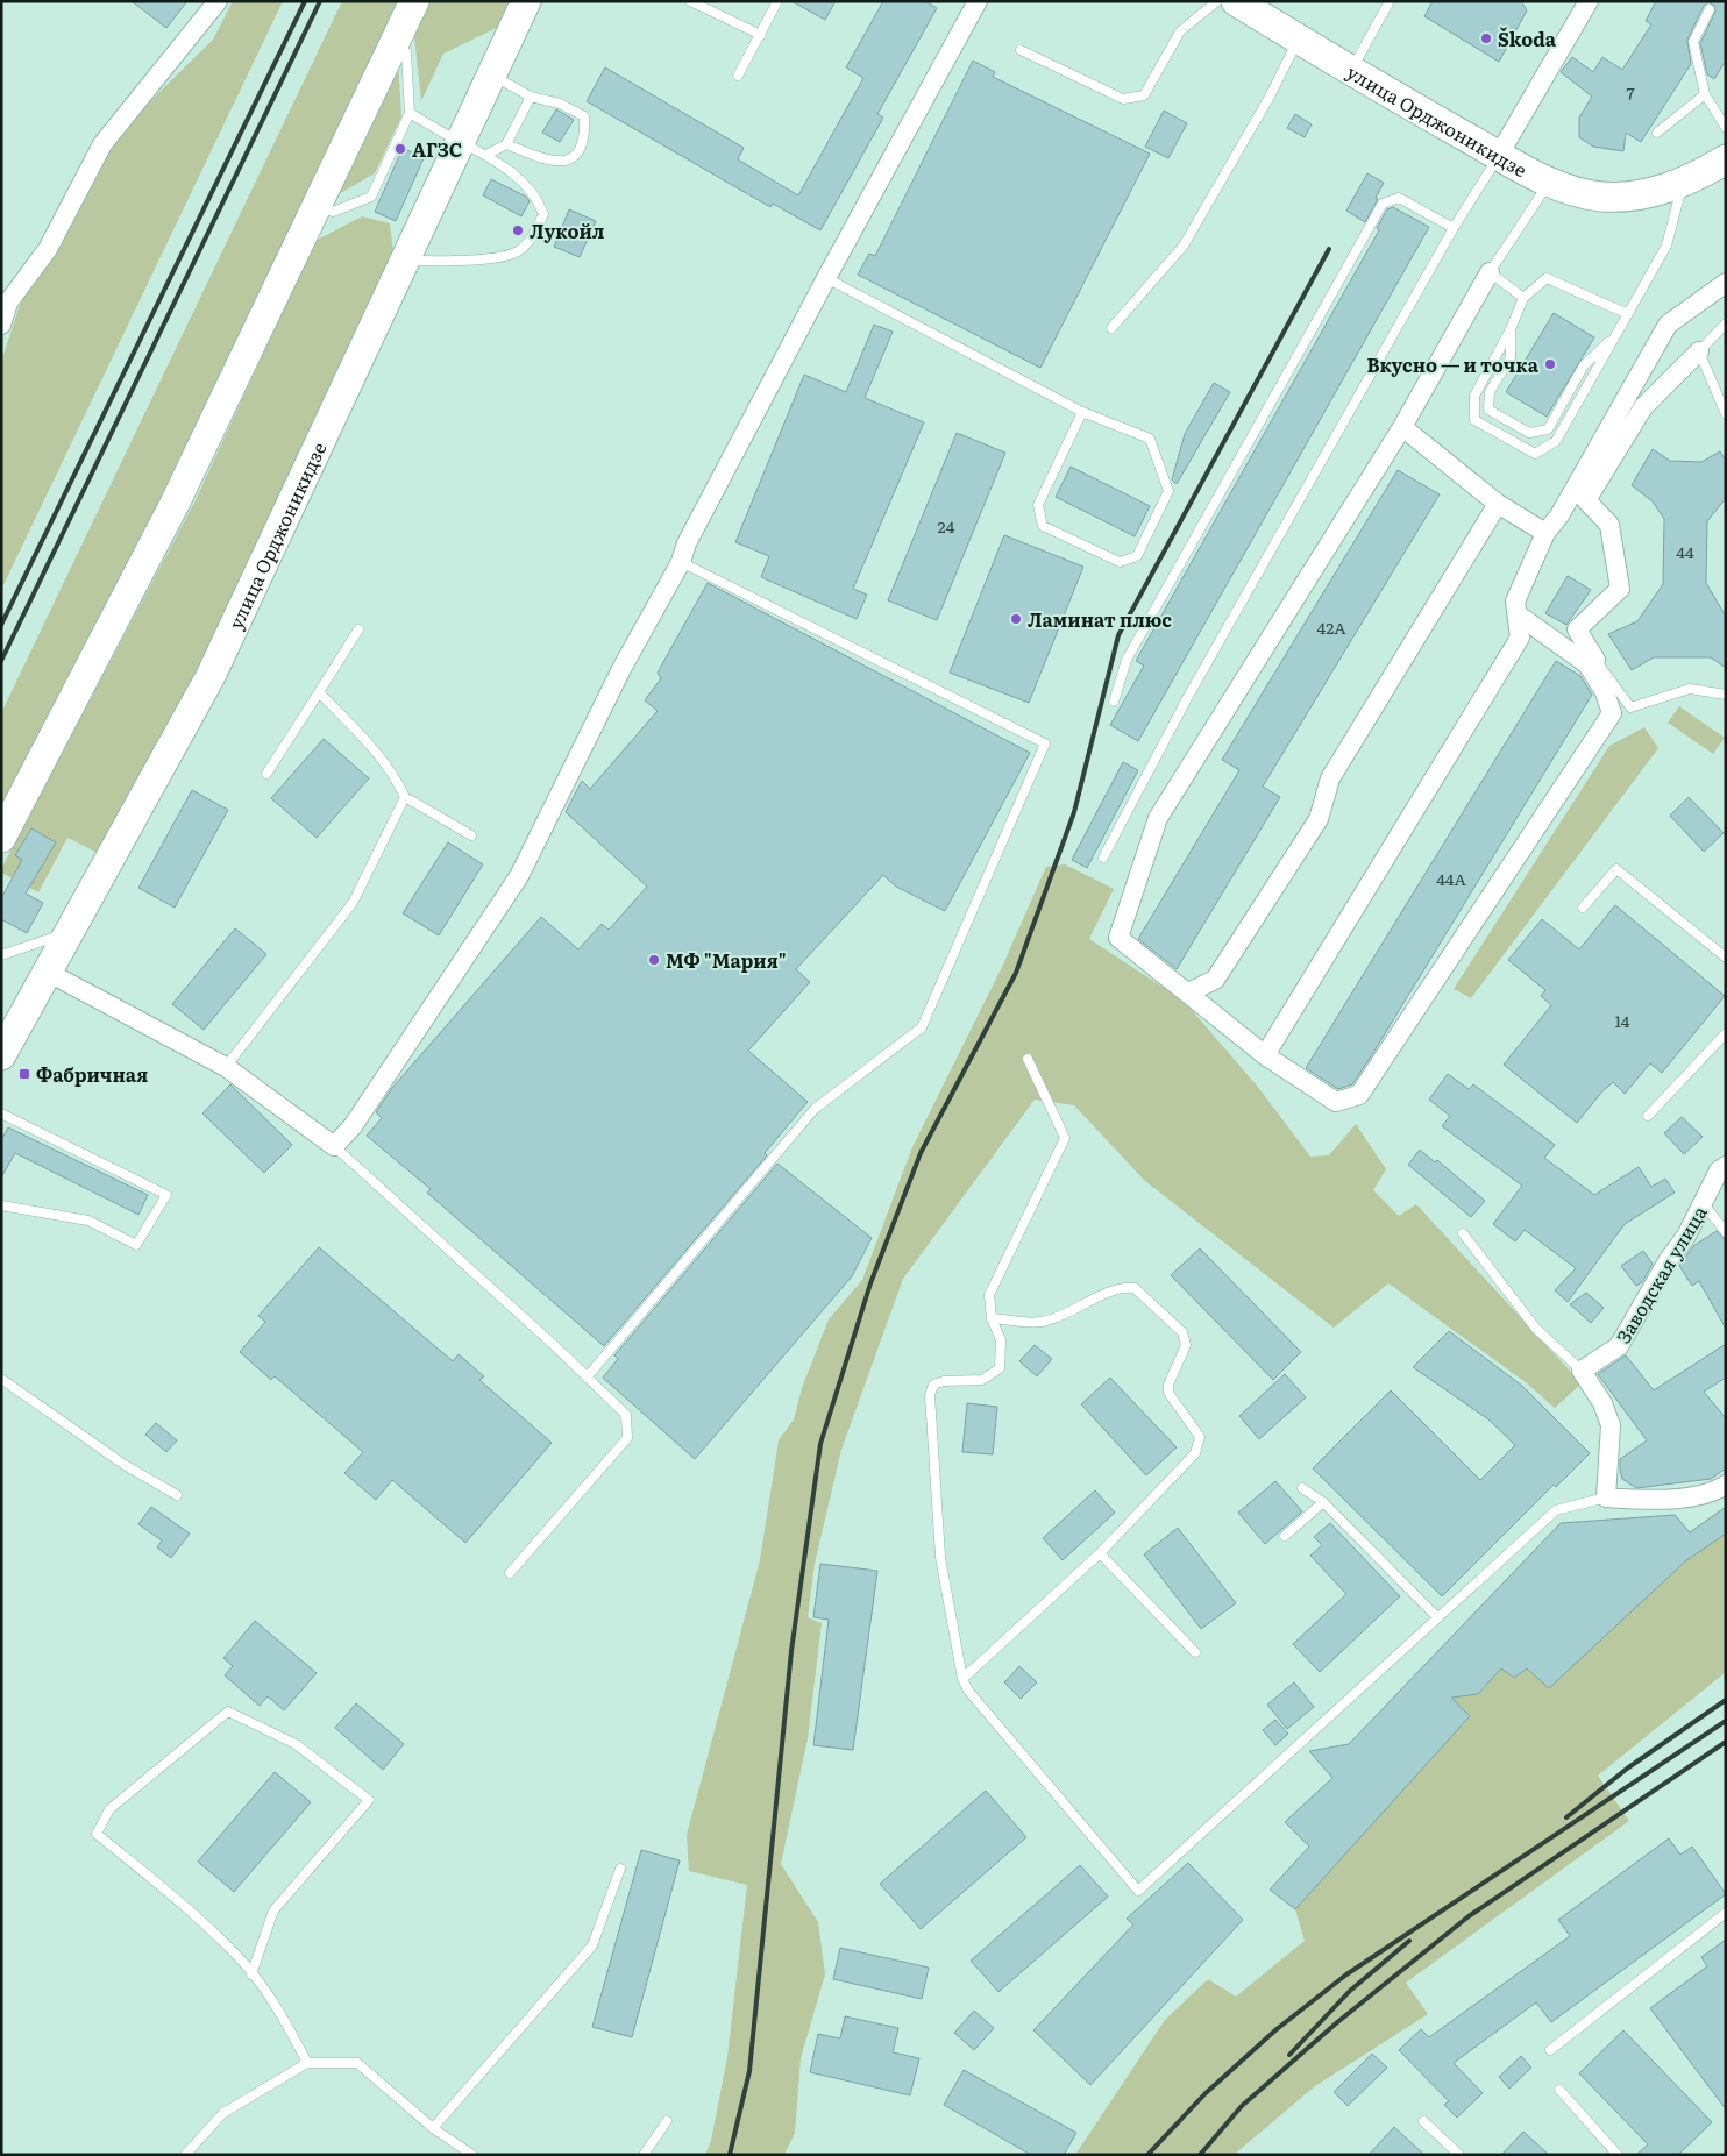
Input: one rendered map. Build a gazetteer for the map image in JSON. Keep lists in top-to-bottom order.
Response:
{
  "streets": {
    "main road": ["улица Орджоникидзе"],
    "street": ["Заводская улица"]
  },
  "places": {
    "other": [
      "Škoda",
      "АГЗС",
      "Лукойл",
      "Вкусно — и точка",
      "Ламинат плюс",
      "МФ \"Мария\""
    ],
    "transit": ["Фабричная"]
  },
  "house_numbers": [
    "7",
    "24",
    "44",
    "42А",
    "44А",
    "14"
  ]
}
